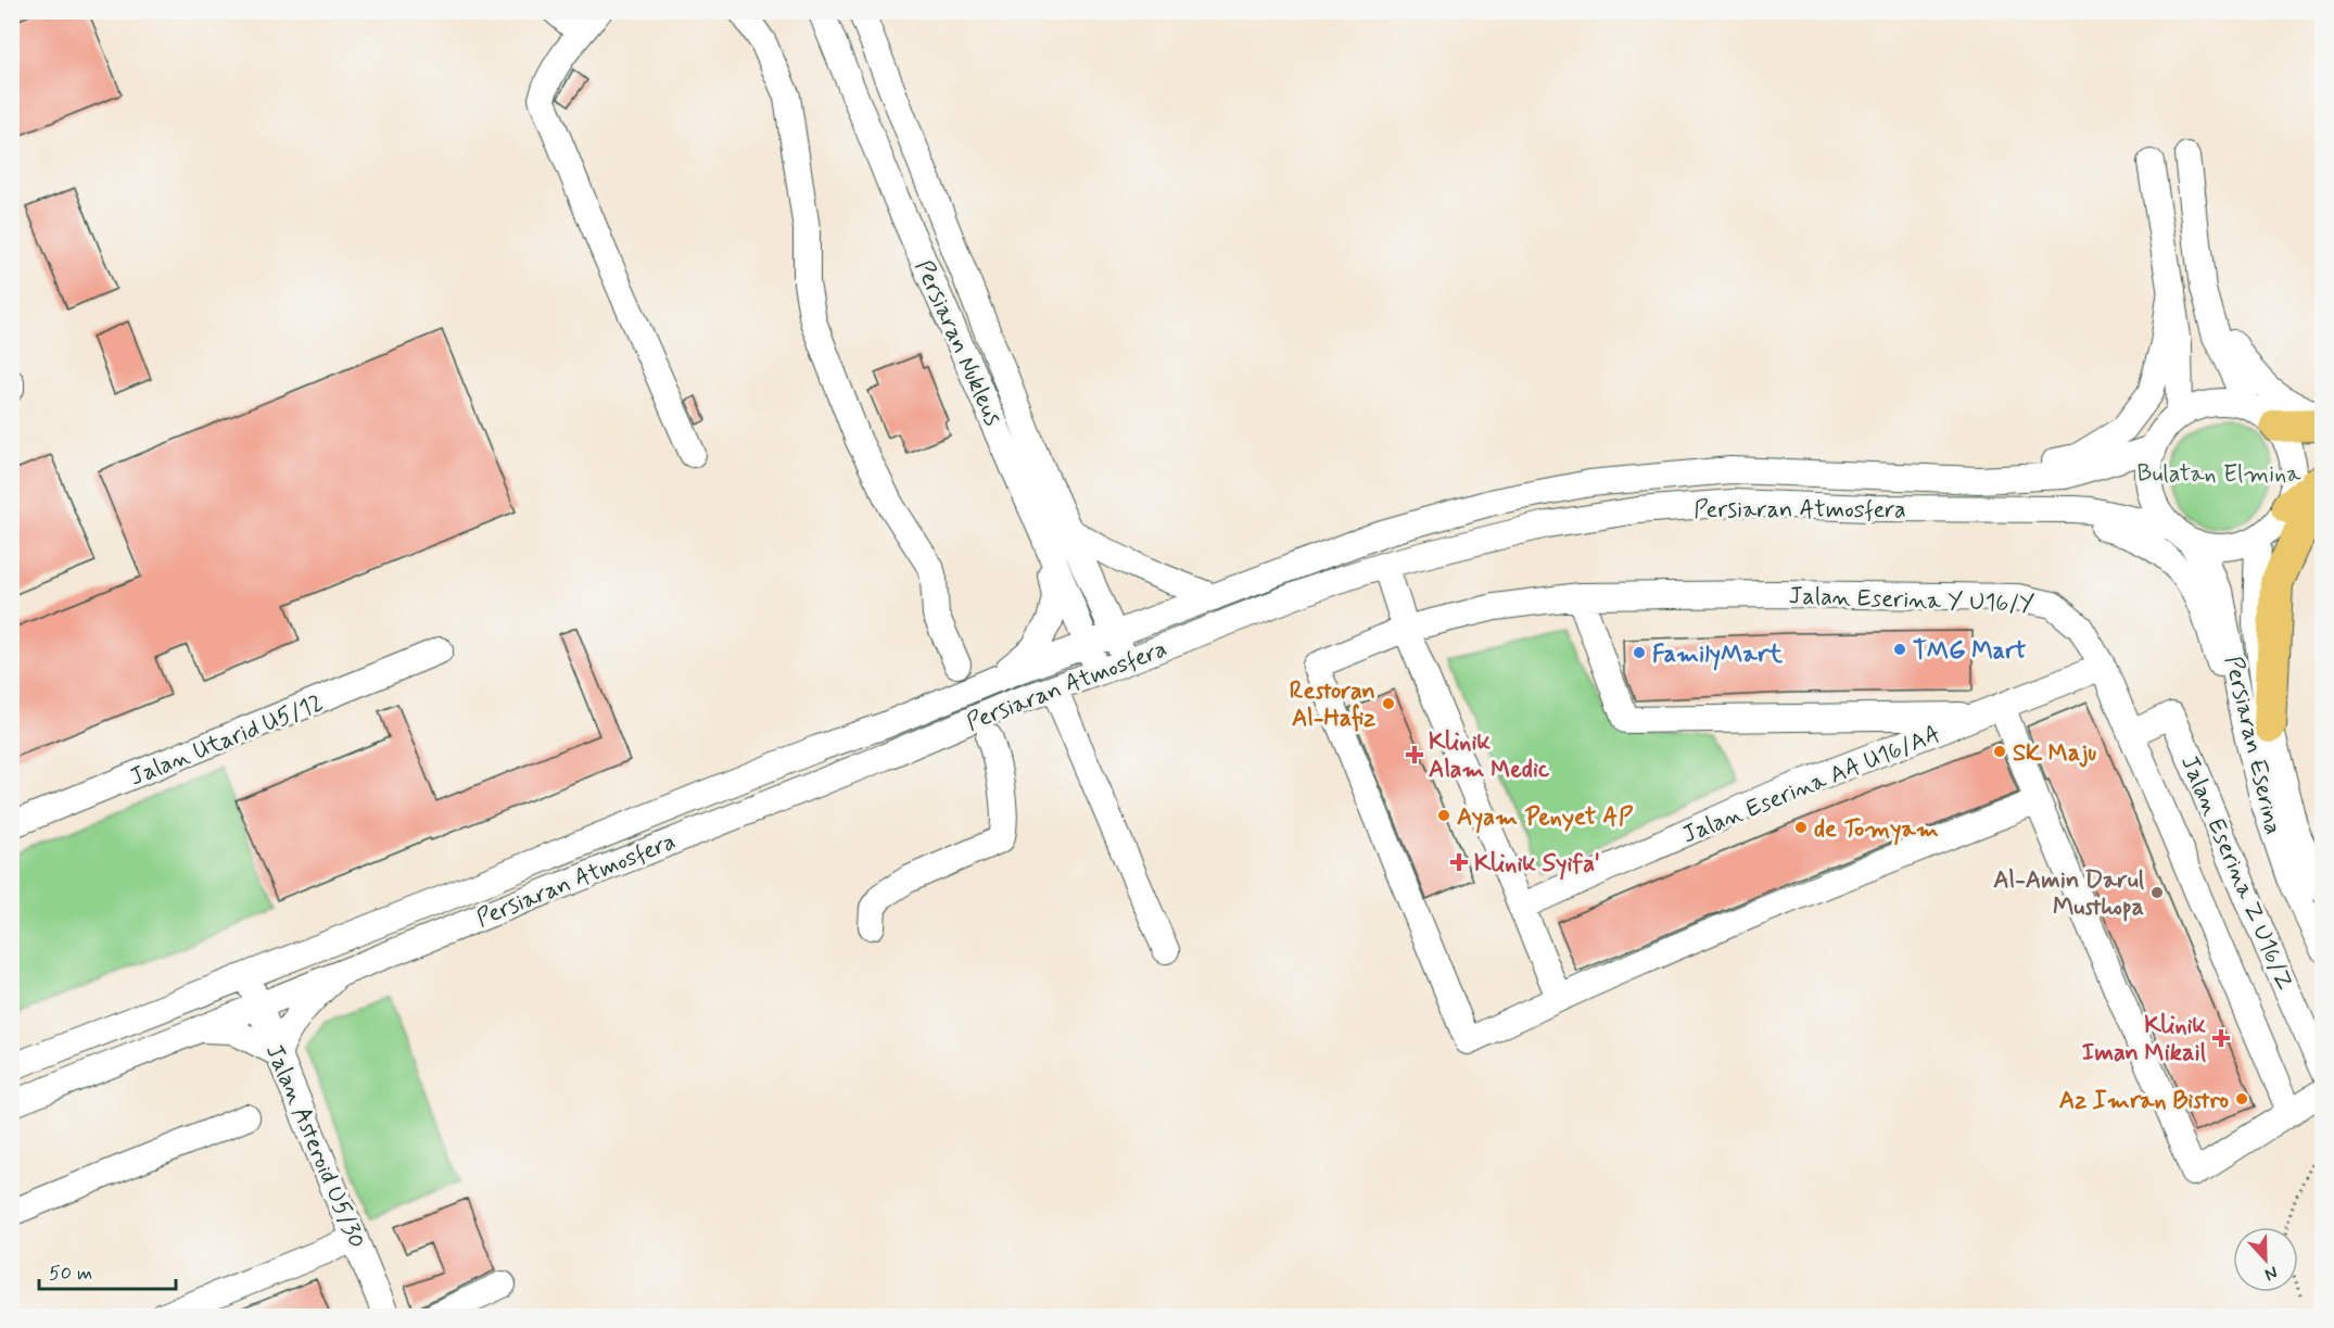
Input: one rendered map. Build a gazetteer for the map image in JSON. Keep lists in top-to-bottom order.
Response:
{
  "streets": {
    "street": [
      "Persiaran Nukleus",
      "Persiaran Atmosfera",
      "Jalan Eserina Y U16/Y",
      "Jalan Utarid U5/12",
      "Persiaran Eserina",
      "Jalan Eserina AA U16/AA",
      "Jalan Eserina Z U16/Z",
      "Jalan Asteroid U5/30"
    ]
  },
  "crossings": [
    ["Persiaran Nukleus", "Persiaran Atmosfera"],
    ["Persiaran Atmosfera", "Persiaran Eserina"],
    ["Persiaran Atmosfera", "Jalan Asteroid U5/30"],
    ["Jalan Eserina Y U16/Y", "Jalan Eserina AA U16/AA"],
    ["Jalan Eserina Y U16/Y", "Jalan Eserina Z U16/Z"]
  ],
  "parks": ["Bulatan Elmina"],
  "places": {
    "other": [
      "TMG Mart",
      "FamilyMart",
      "Restoran Al-Hafiz",
      "SK Maju",
      "Ayam Penyet AP",
      "de Tomyam",
      "Al-Amin Darul Musthopa",
      "Az Imran Bistro"
    ],
    "health": ["Klinik Alam Medic", "Klinik Syifa'", "Klinik Iman Mikail"]
  },
  "scale_bar": "50 m",
  "north": "bottom"
}
